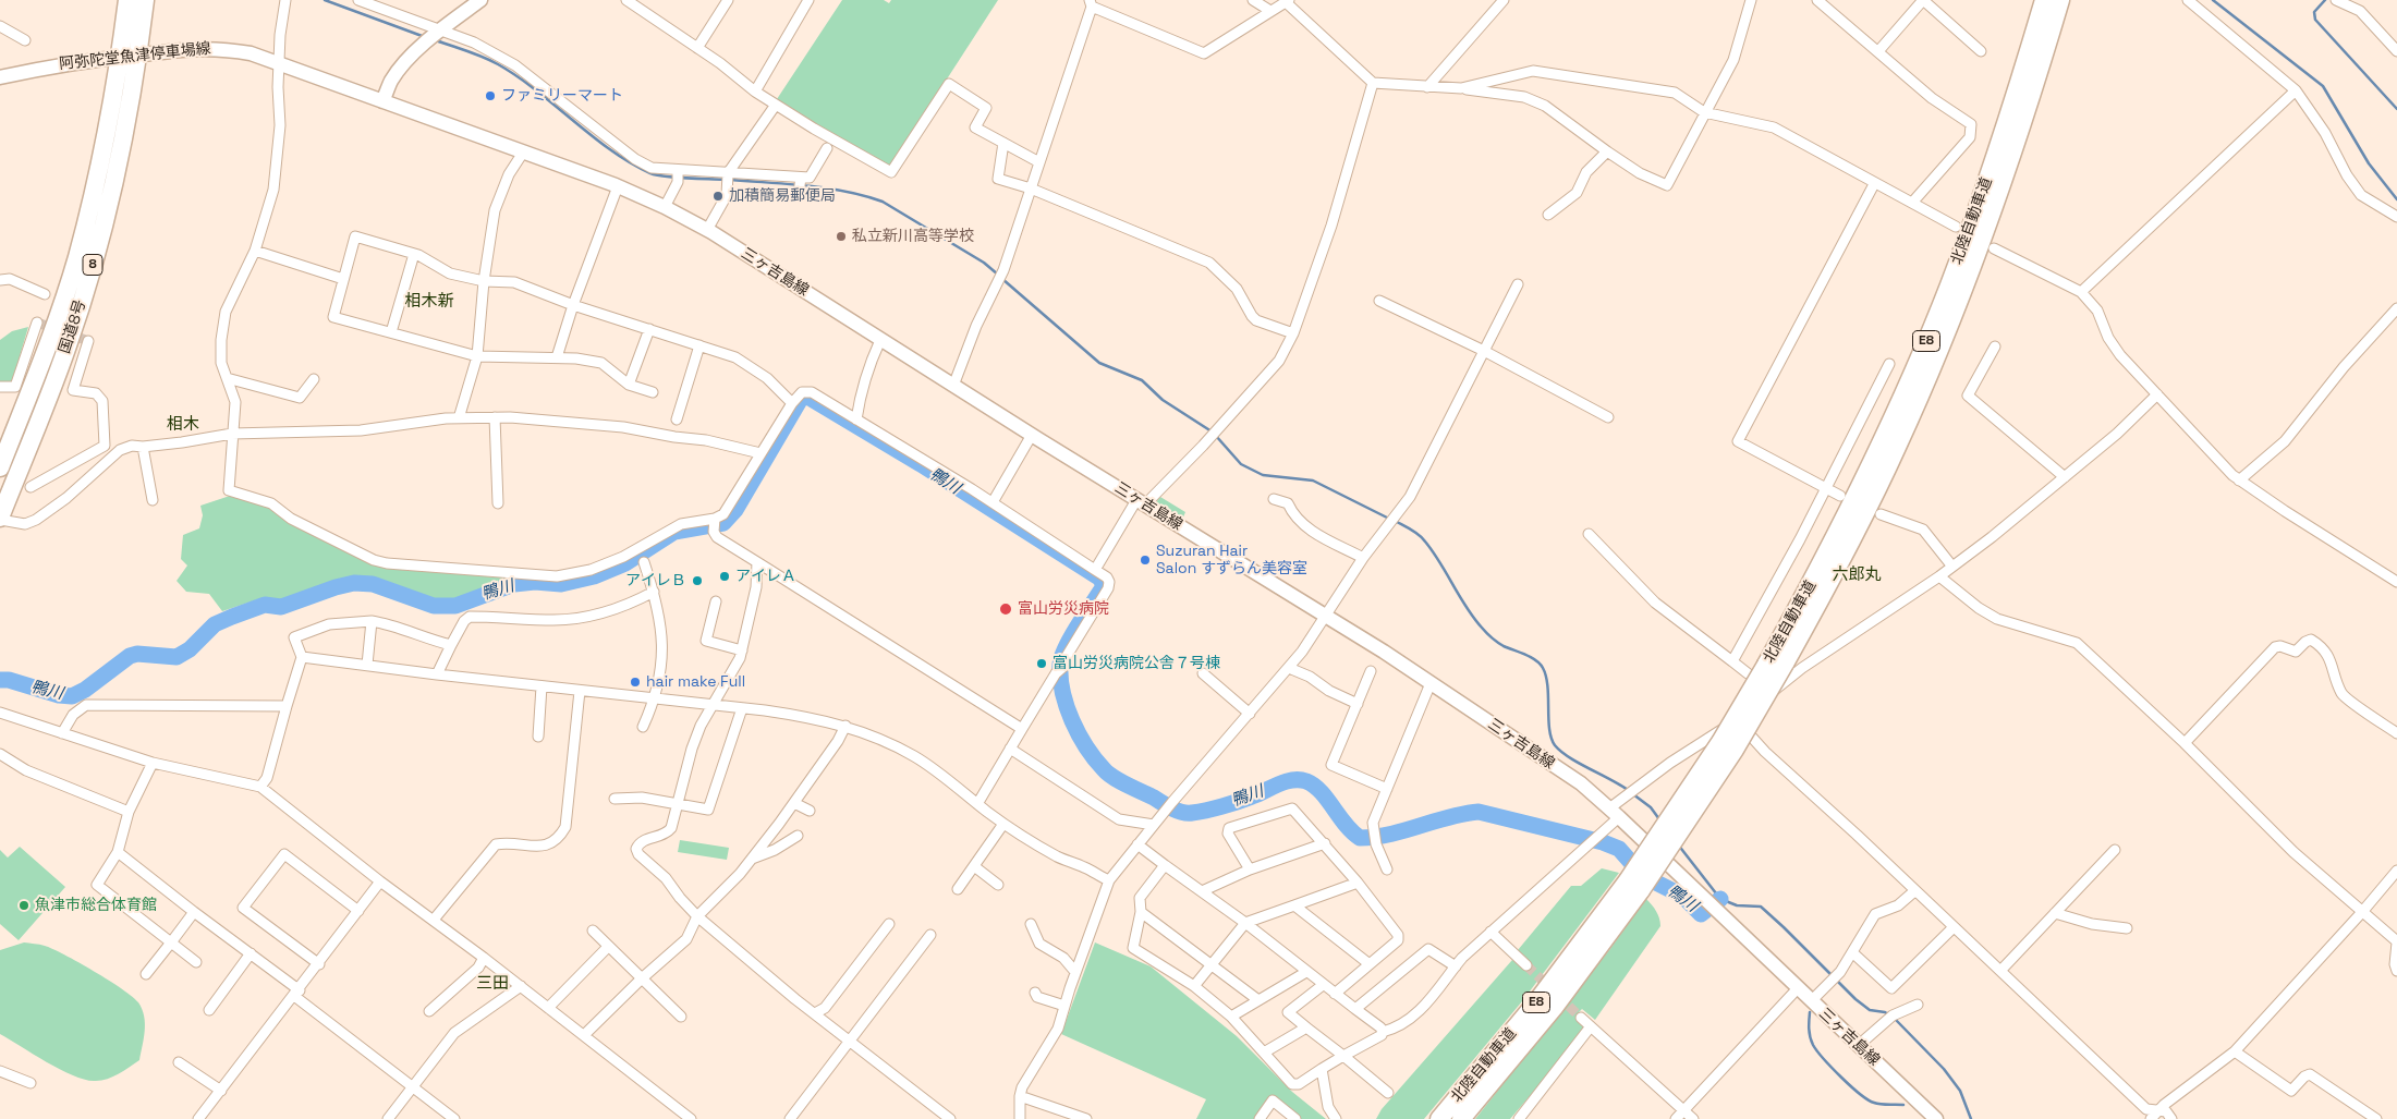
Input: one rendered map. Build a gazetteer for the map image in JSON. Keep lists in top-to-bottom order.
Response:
{
  "streets": {
    "highway": [
      "北陸自動車道",
      "8",
      "国道8号",
      "E8"
    ],
    "main road": ["阿弥陀堂魚津停車場線", "三ヶ吉島線"]
  },
  "crossings": [
    ["阿弥陀堂魚津停車場線", "三ヶ吉島線"],
    ["阿弥陀堂魚津停車場線", "国道8号"]
  ],
  "districts": [
    "相木新",
    "相木",
    "六郎丸",
    "三田"
  ],
  "water": ["鴨川"],
  "places": [
    "ファミリーマート",
    "加積簡易郵便局",
    "私立新川高等学校",
    "Suzuran Hair Salon すずらん美容室",
    "アイレＡ",
    "アイレＢ",
    "富山労災病院",
    "富山労災病院公舎７号棟",
    "hair make Full",
    "魚津市総合体育館"
  ]
}
